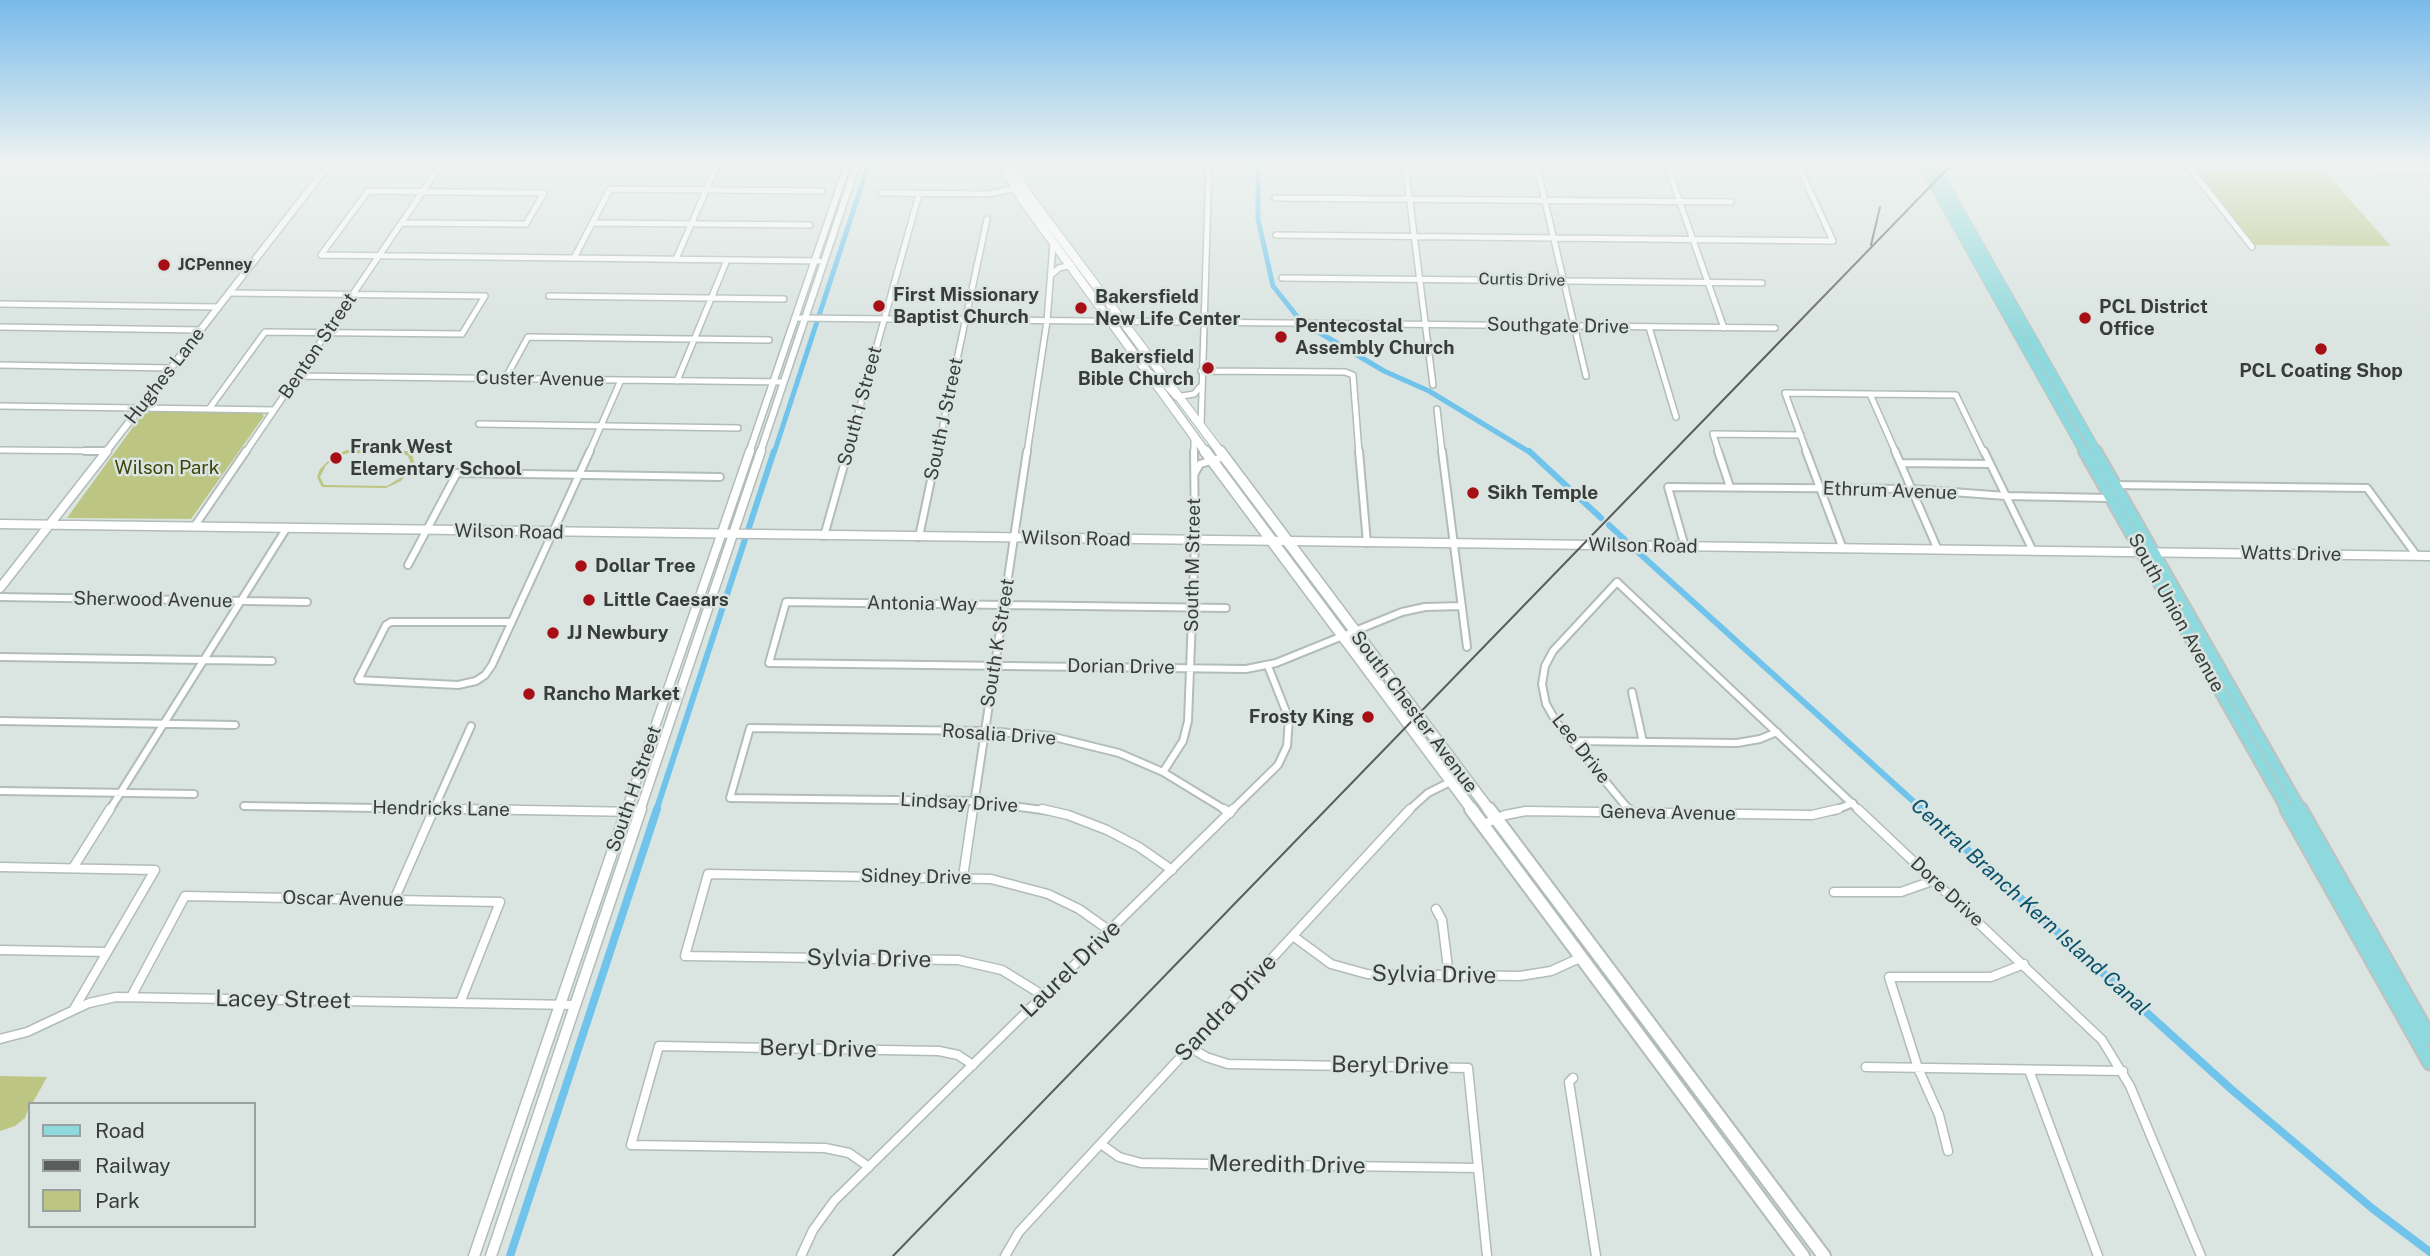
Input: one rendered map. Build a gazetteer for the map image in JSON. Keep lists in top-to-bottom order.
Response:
{
  "streets": {
    "main road": ["South Union Avenue", "South Chester Avenue"],
    "street": [
      "Curtis Drive",
      "Southgate Drive",
      "Benton Street",
      "Hughes Lane",
      "Custer Avenue",
      "South I Street",
      "South J Street",
      "Ethrum Avenue",
      "Wilson Road",
      "Watts Drive",
      "South M Street",
      "Sherwood Avenue",
      "Antonia Way",
      "South K Street",
      "Dorian Drive",
      "Rosalia Drive",
      "Lee Drive",
      "South H Street",
      "Lindsay Drive",
      "Hendricks Lane",
      "Geneva Avenue",
      "Sidney Drive",
      "Dore Drive",
      "Oscar Avenue",
      "Sylvia Drive",
      "Laurel Drive",
      "Lacey Street",
      "Sandra Drive",
      "Beryl Drive",
      "Meredith Drive"
    ]
  },
  "crossings": [
    ["Southgate Drive", "South I Street"],
    ["Southgate Drive", "South J Street"],
    ["Southgate Drive", "South K Street"],
    ["Southgate Drive", "South Chester Avenue"],
    ["Southgate Drive", "South H Street"],
    ["Benton Street", "Custer Avenue"],
    ["Benton Street", "Wilson Road"],
    ["Hughes Lane", "Wilson Road"],
    ["Custer Avenue", "South H Street"],
    ["South I Street", "Wilson Road"],
    ["South J Street", "Wilson Road"],
    ["Ethrum Avenue", "Wilson Road"],
    ["Ethrum Avenue", "South Union Avenue"],
    ["Wilson Road", "Watts Drive"],
    ["Wilson Road", "South M Street"],
    ["Wilson Road", "South Union Avenue"],
    ["Wilson Road", "South K Street"],
    ["Wilson Road", "South Chester Avenue"],
    ["Wilson Road", "South H Street"],
    ["Watts Drive", "South Union Avenue"],
    ["South M Street", "Antonia Way"],
    ["South M Street", "Dorian Drive"],
    ["South M Street", "South Chester Avenue"],
    ["South M Street", "Rosalia Drive"],
    ["Antonia Way", "South K Street"],
    ["Antonia Way", "Dorian Drive"],
    ["South K Street", "Dorian Drive"],
    ["South K Street", "South Chester Avenue"],
    ["South K Street", "Rosalia Drive"],
    ["South K Street", "Lindsay Drive"],
    ["South K Street", "Sidney Drive"],
    ["Dorian Drive", "South Chester Avenue"],
    ["Dorian Drive", "Laurel Drive"],
    ["South Chester Avenue", "Geneva Avenue"],
    ["South Chester Avenue", "Sylvia Drive"],
    ["South Chester Avenue", "Sandra Drive"],
    ["Rosalia Drive", "Lindsay Drive"],
    ["Rosalia Drive", "Laurel Drive"],
    ["Lee Drive", "Geneva Avenue"],
    ["Lee Drive", "Dore Drive"],
    ["South H Street", "Hendricks Lane"],
    ["South H Street", "Lacey Street"],
    ["Lindsay Drive", "Laurel Drive"],
    ["Geneva Avenue", "Dore Drive"],
    ["Sidney Drive", "Sylvia Drive"],
    ["Sidney Drive", "Laurel Drive"],
    ["Oscar Avenue", "Lacey Street"],
    ["Sylvia Drive", "Laurel Drive"],
    ["Sylvia Drive", "Sandra Drive"],
    ["Laurel Drive", "Beryl Drive"],
    ["Sandra Drive", "Beryl Drive"],
    ["Sandra Drive", "Meredith Drive"],
    ["Beryl Drive", "Meredith Drive"]
  ],
  "water": ["Central Branch Kern Island Canal"],
  "parks": ["Wilson Park"],
  "places": [
    "JCPenney",
    "First Missionary Baptist Church",
    "Bakersfield New Life Center",
    "PCL District Office",
    "Pentecostal Assembly Church",
    "PCL Coating Shop",
    "Bakersfield Bible Church",
    "Frank West Elementary School",
    "Sikh Temple",
    "Dollar Tree",
    "Little Caesars",
    "JJ Newbury",
    "Rancho Market",
    "Frosty King"
  ],
  "legend": ["Road", "Railway", "Park"]
}
